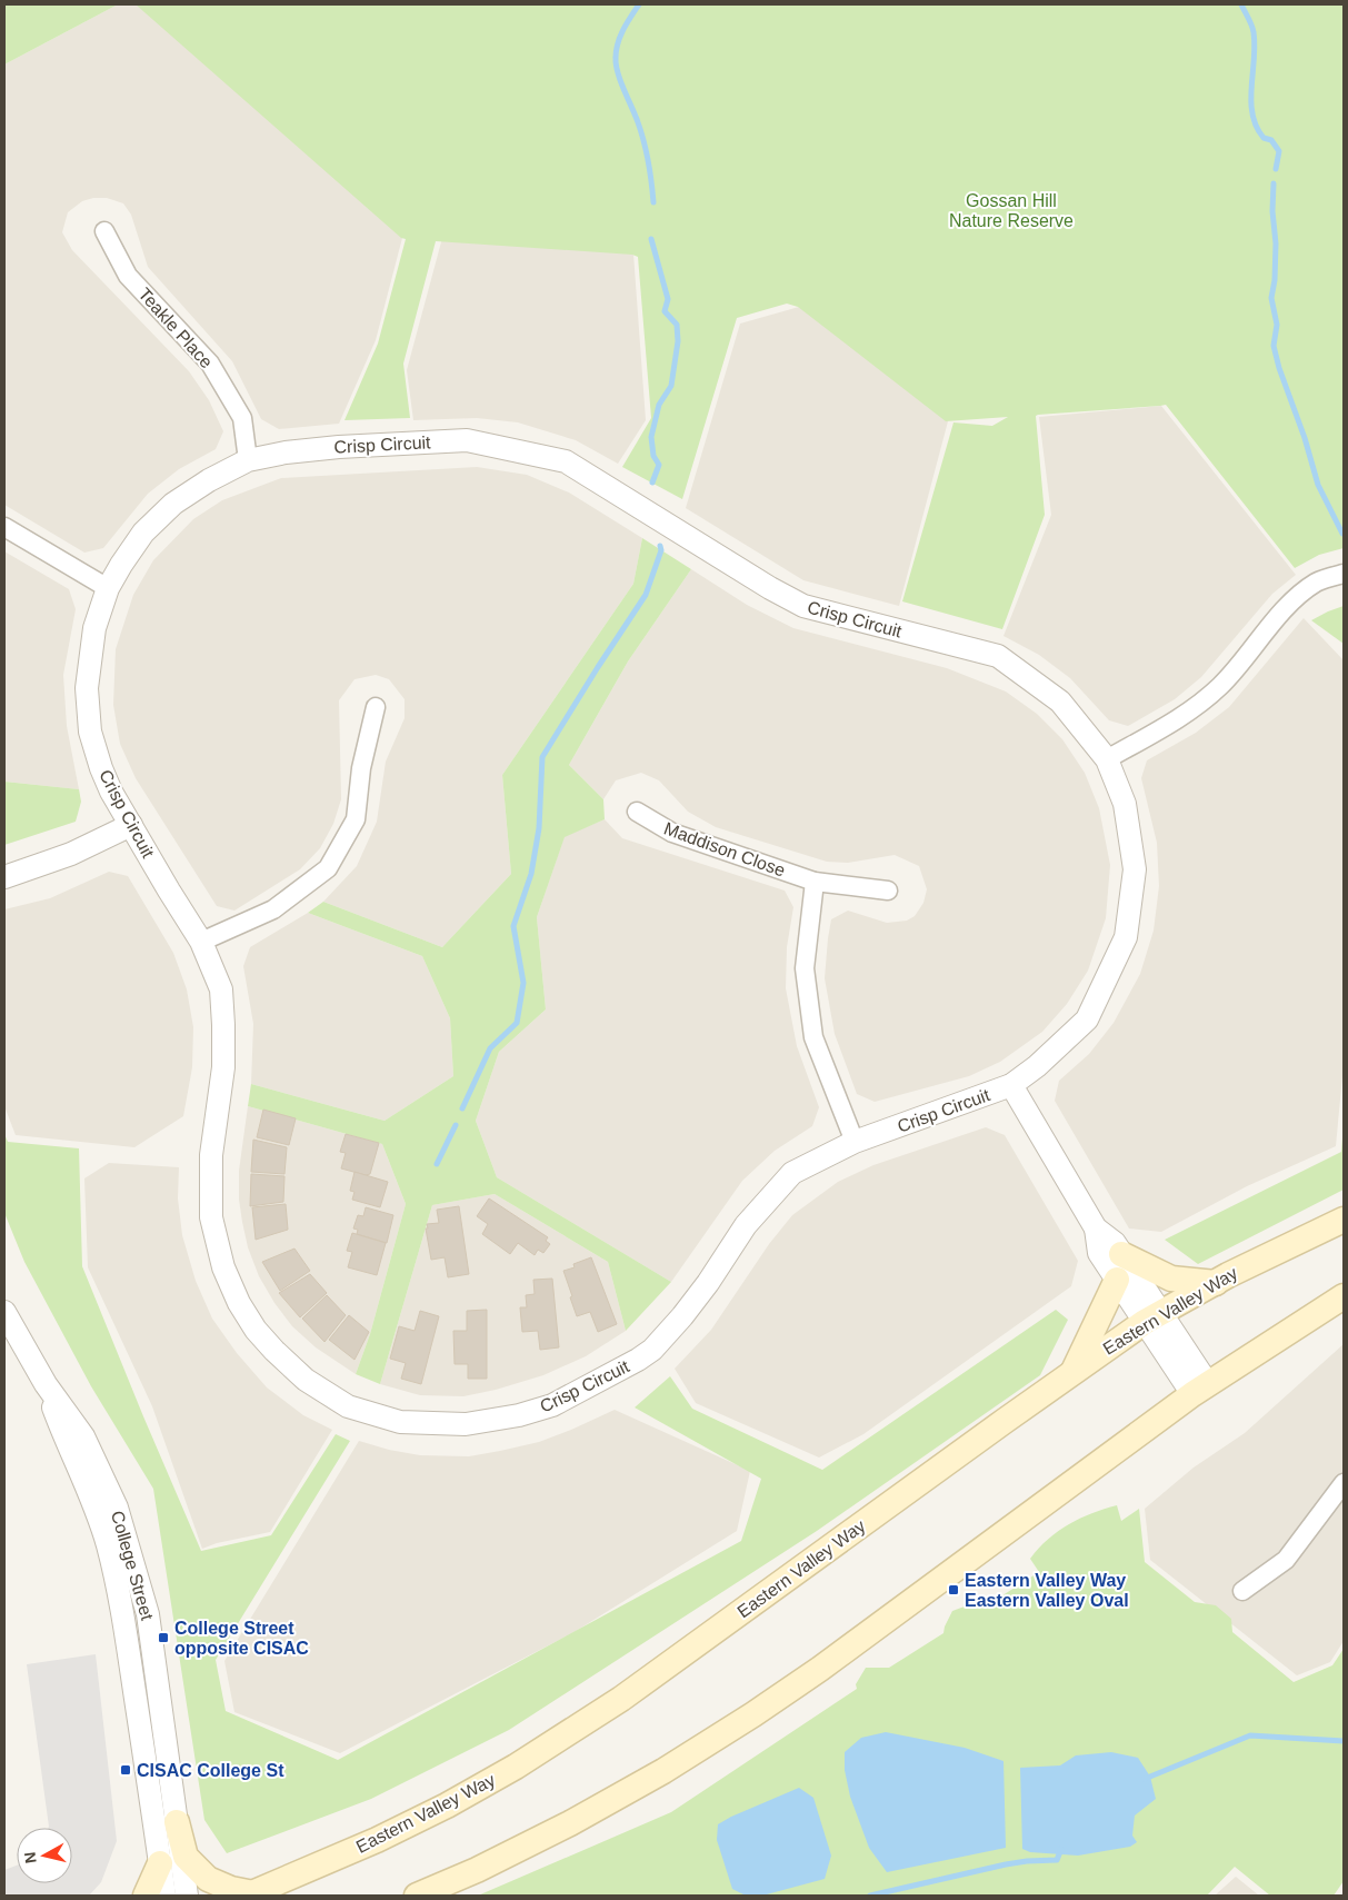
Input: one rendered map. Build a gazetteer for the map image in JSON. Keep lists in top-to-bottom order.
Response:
{
  "streets": {
    "main road": ["Eastern Valley Way"],
    "street": [
      "Teakle Place",
      "Crisp Circuit",
      "Maddison Close",
      "College Street"
    ]
  },
  "crossings": [
    ["Teakle Place", "Crisp Circuit"],
    ["Crisp Circuit", "Eastern Valley Way"]
  ],
  "parks": ["Gossan Hill Nature Reserve"],
  "places": {
    "transit": ["Eastern Valley Way Eastern Valley Oval", "College Street opposite CISAC", "CISAC College St"]
  },
  "north": "left"
}
